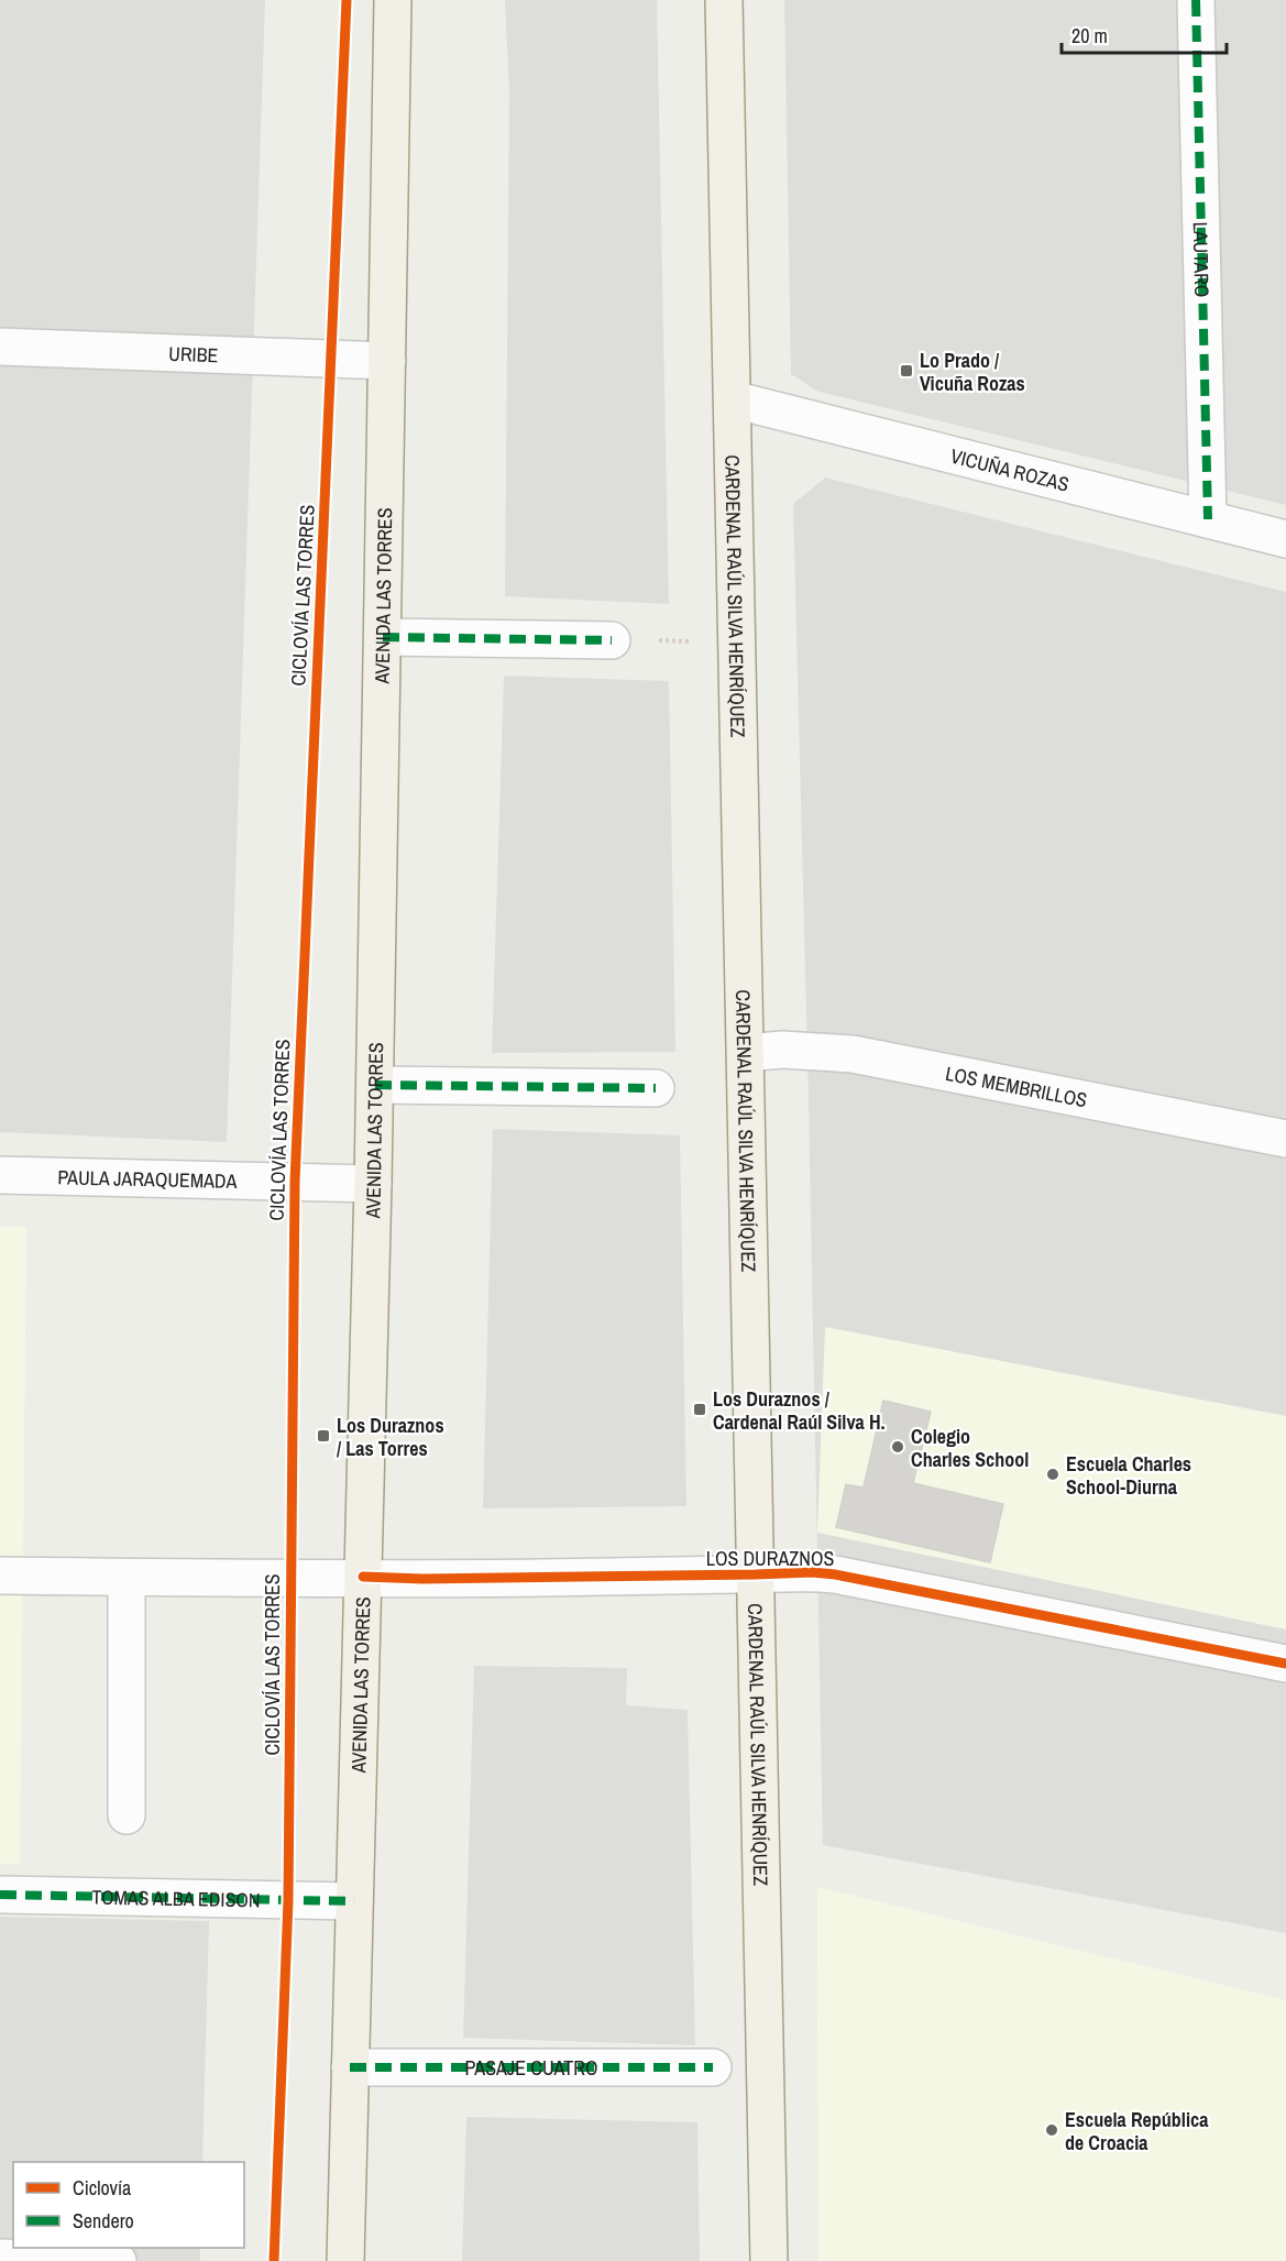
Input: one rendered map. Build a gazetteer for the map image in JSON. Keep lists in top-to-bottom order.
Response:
{
  "streets": {
    "main road": ["AVENIDA LAS TORRES", "CARDENAL RAÚL SILVA HENRÍQUEZ"],
    "street": [
      "LAUTARO",
      "URIBE",
      "VICUÑA ROZAS",
      "LOS MEMBRILLOS",
      "PAULA JARAQUEMADA",
      "LOS DURAZNOS",
      "TOMAS ALBA EDISON",
      "PASAJE CUATRO"
    ],
    "cycle path": ["CICLOVÍA LAS TORRES"]
  },
  "crossings": [
    ["LAUTARO", "VICUÑA ROZAS"],
    ["URIBE", "AVENIDA LAS TORRES"],
    ["VICUÑA ROZAS", "CARDENAL RAÚL SILVA HENRÍQUEZ"],
    ["AVENIDA LAS TORRES", "PAULA JARAQUEMADA"],
    ["AVENIDA LAS TORRES", "LOS DURAZNOS"],
    ["AVENIDA LAS TORRES", "TOMAS ALBA EDISON"],
    ["AVENIDA LAS TORRES", "PASAJE CUATRO"],
    ["CARDENAL RAÚL SILVA HENRÍQUEZ", "LOS MEMBRILLOS"],
    ["CARDENAL RAÚL SILVA HENRÍQUEZ", "LOS DURAZNOS"]
  ],
  "places": {
    "transit": ["Lo Prado / Vicuña Rozas", "Los Duraznos / Cardenal Raúl Silva H.", "Los Duraznos / Las Torres"],
    "other": ["Colegio Charles School", "Escuela Charles School-Diurna", "Escuela República de Croacia"]
  },
  "legend": ["Ciclovía", "Sendero"],
  "scale_bar": "20 m"
}
